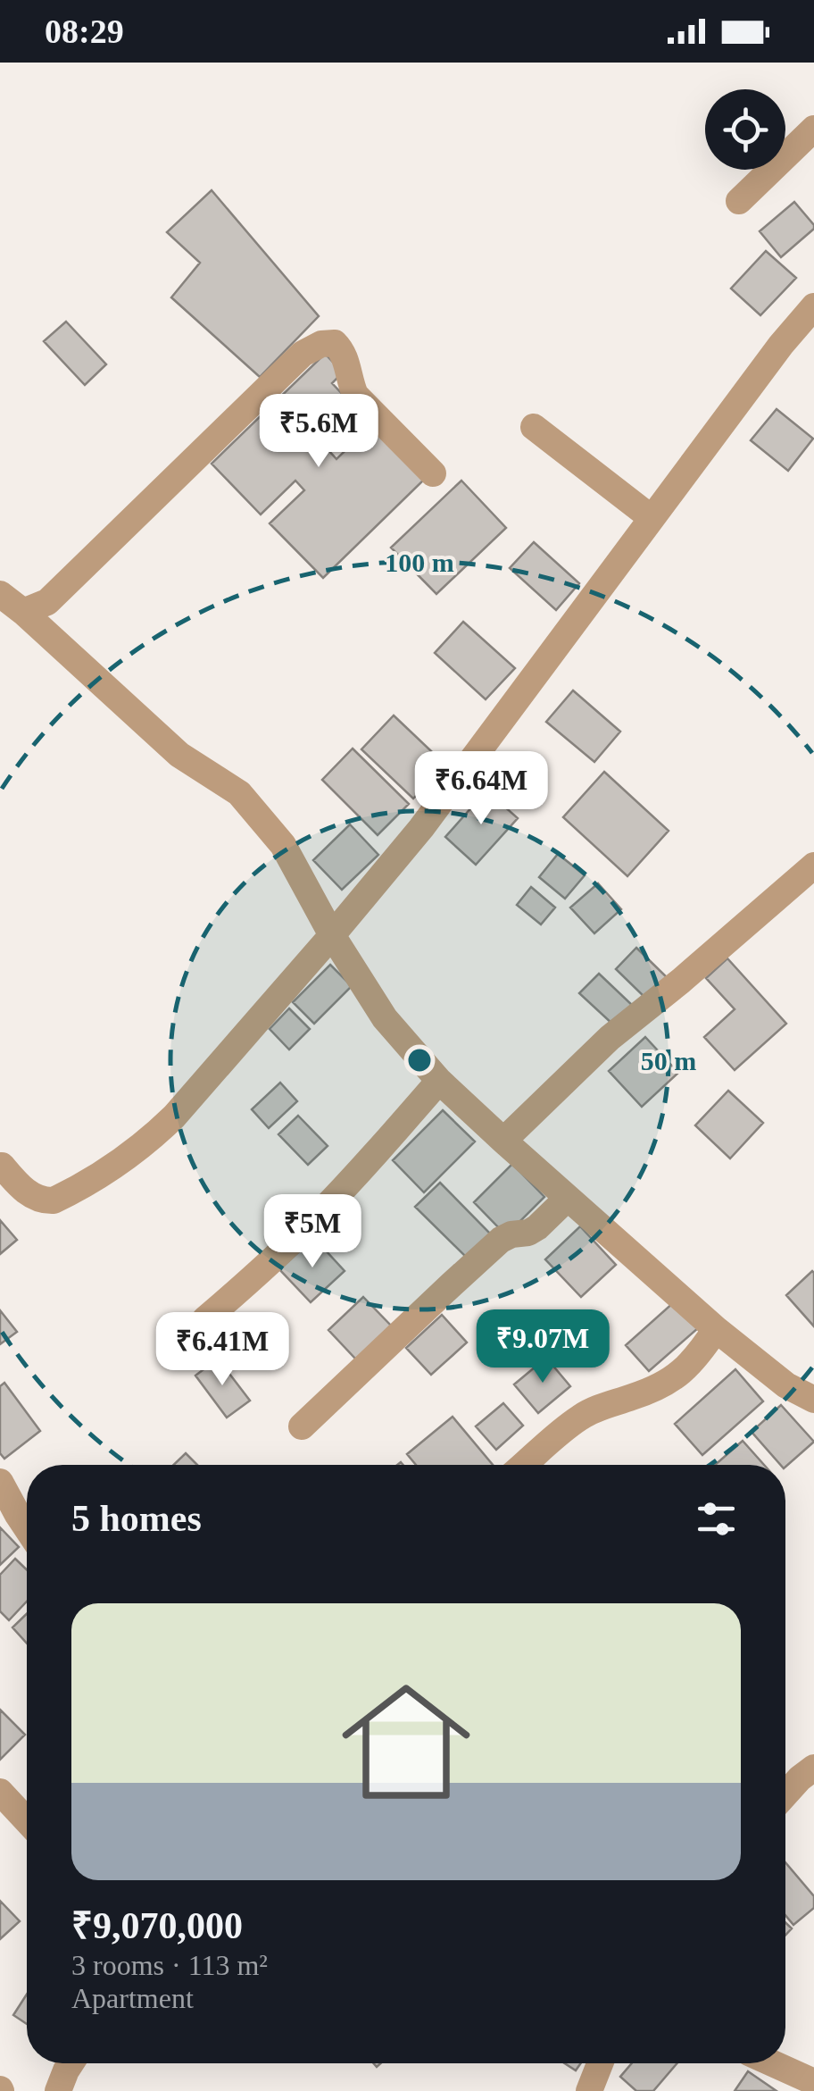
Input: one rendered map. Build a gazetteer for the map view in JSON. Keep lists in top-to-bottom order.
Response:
{
  "page": {
    "status": "08:29",
    "price": [
      "₹5.6M",
      "₹6.64M",
      "₹5M",
      "₹9.07M",
      "₹6.41M"
    ],
    "heading": "5 homes",
    "list": [
      {
        "name": "₹9,070,000",
        "note": "3 rooms · 113 m² · Apartment"
      }
    ]
  },
  "rings": ["100 m", "50 m"]
}
